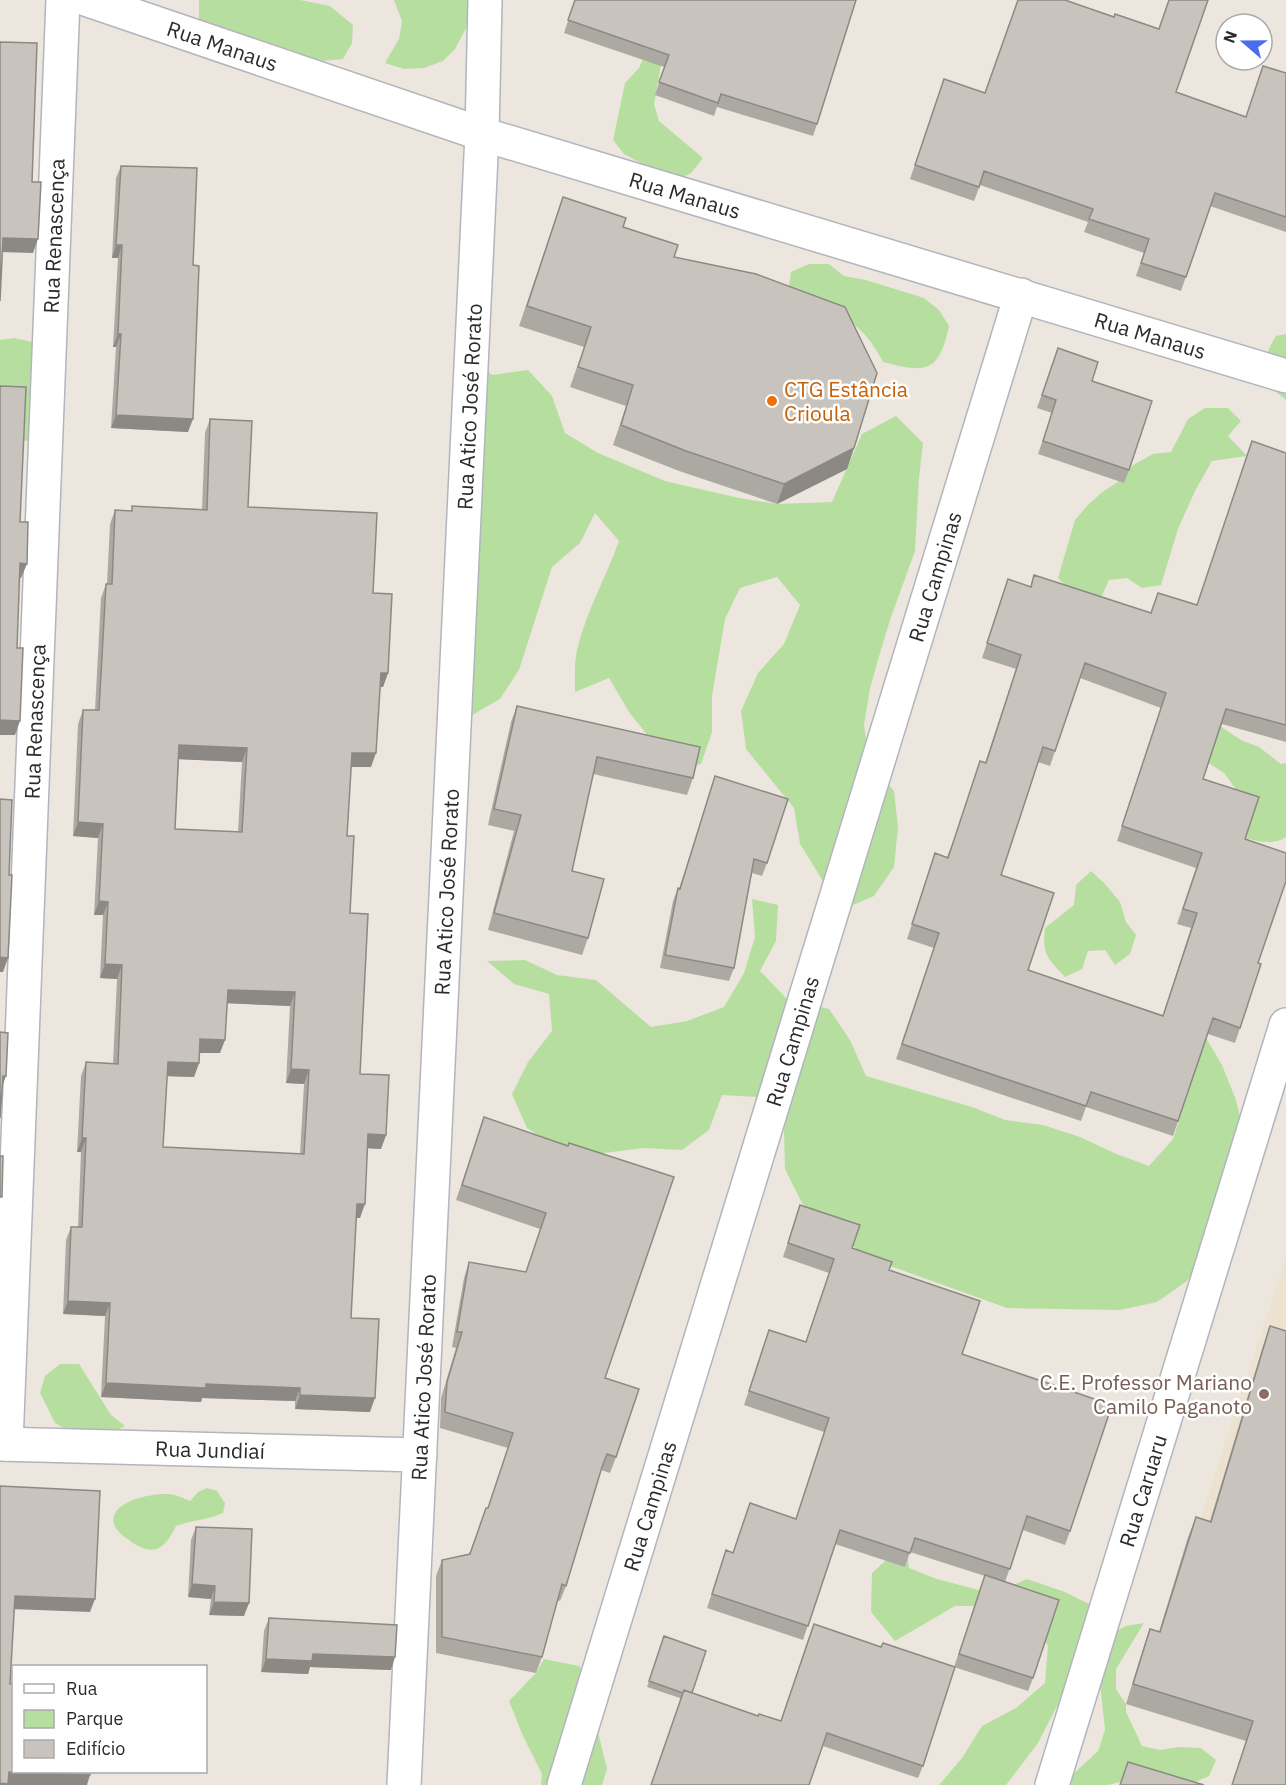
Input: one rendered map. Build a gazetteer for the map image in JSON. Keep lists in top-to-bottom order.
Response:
{
  "streets": {
    "street": [
      "Rua Manaus",
      "Rua Renascença",
      "Rua Atico José Rorato",
      "Rua Campinas",
      "Rua Jundiaí",
      "Rua Caruaru"
    ]
  },
  "crossings": [
    ["Rua Manaus", "Rua Atico José Rorato"],
    ["Rua Manaus", "Rua Campinas"],
    ["Rua Renascença", "Rua Jundiaí"],
    ["Rua Atico José Rorato", "Rua Jundiaí"]
  ],
  "places": ["CTG Estância Crioula", "C.E. Professor Mariano Camilo Paganoto"],
  "legend": ["Rua", "Parque", "Edifício"],
  "north": "left"
}
